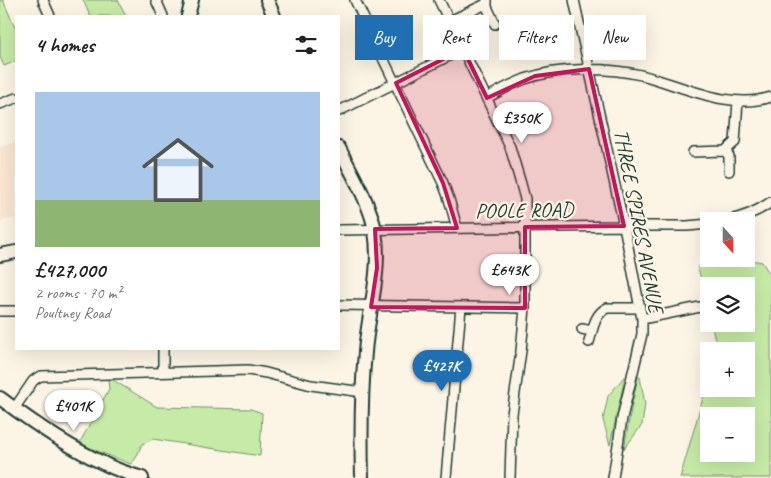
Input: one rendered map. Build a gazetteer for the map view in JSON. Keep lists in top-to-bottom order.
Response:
{
  "streets": {
    "street": ["POOLE ROAD", "THREE SPIRES AVENUE"]
  },
  "crossings": [
    ["POOLE ROAD", "THREE SPIRES AVENUE"]
  ],
  "north": "bottom",
  "page": {
    "chip": [
      "Buy",
      "Rent",
      "Filters",
      "New"
    ],
    "heading": "4 homes",
    "list": [
      {
        "name": "£427,000",
        "note": "2 rooms · 70 m² · Poultney Road"
      }
    ],
    "price": [
      "£350K",
      "£643K",
      "£427K",
      "£401K"
    ],
    "map_buttons": ["+", "−"]
  }
}
